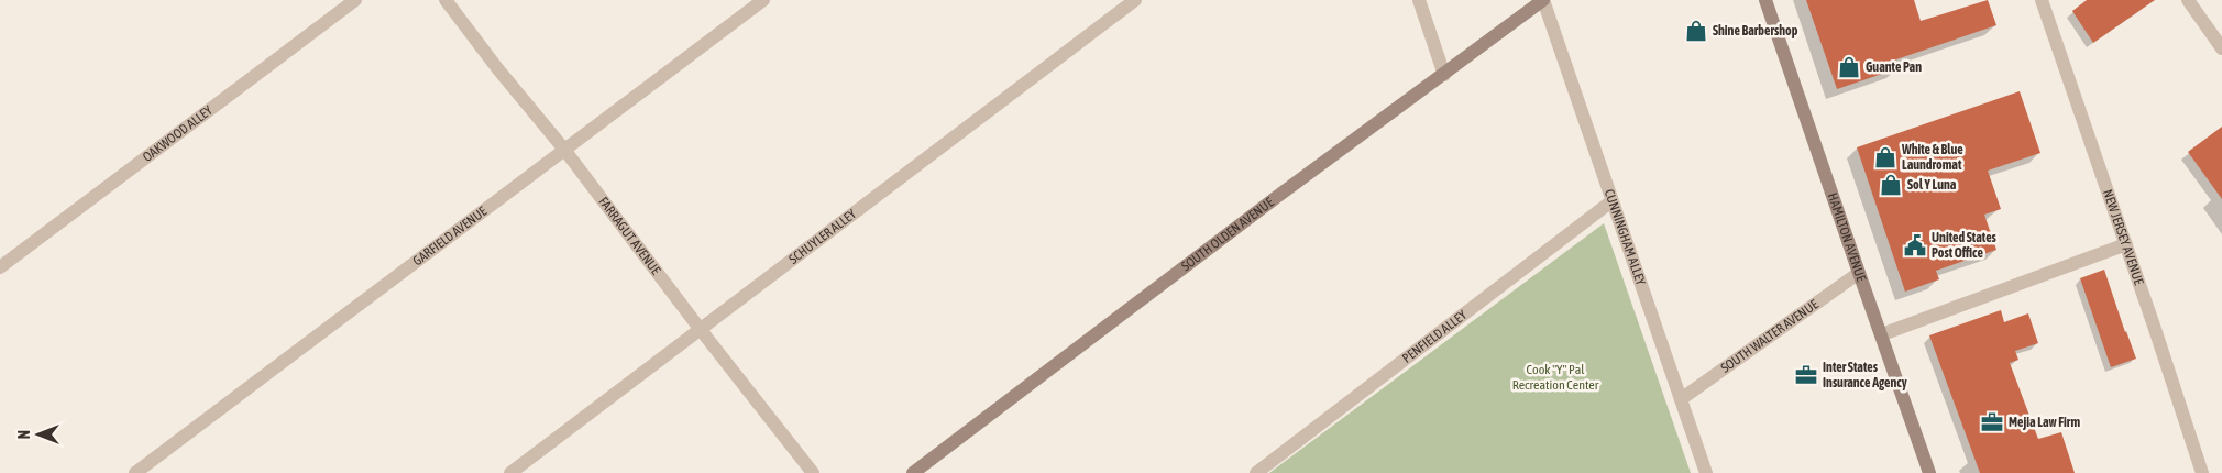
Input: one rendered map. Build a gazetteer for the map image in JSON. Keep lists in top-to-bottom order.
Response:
{
  "streets": {
    "main road": ["SOUTH OLDEN AVENUE", "HAMILTON AVENUE"],
    "street": [
      "OAKWOOD ALLEY",
      "GARFIELD AVENUE",
      "FARRAGUT AVENUE",
      "SCHUYLER ALLEY",
      "CUNNINGHAM ALLEY",
      "NEW JERSEY AVENUE",
      "PENFIELD ALLEY",
      "SOUTH WALTER AVENUE"
    ]
  },
  "crossings": [
    ["SOUTH OLDEN AVENUE", "CUNNINGHAM ALLEY"],
    ["GARFIELD AVENUE", "FARRAGUT AVENUE"],
    ["FARRAGUT AVENUE", "SCHUYLER ALLEY"],
    ["CUNNINGHAM ALLEY", "PENFIELD ALLEY"],
    ["CUNNINGHAM ALLEY", "SOUTH WALTER AVENUE"],
    ["HAMILTON AVENUE", "SOUTH WALTER AVENUE"]
  ],
  "parks": ["Cook \"Y\" Pal Recreation Center"],
  "places": {
    "shop": [
      "Shine Barbershop",
      "Guante Pan",
      "White & Blue Laundromat",
      "Sol Y Luna"
    ],
    "public building": ["United States Post Office"],
    "office": ["Inter States Insurance Agency", "Mejia Law Firm"]
  },
  "north": "left"
}
